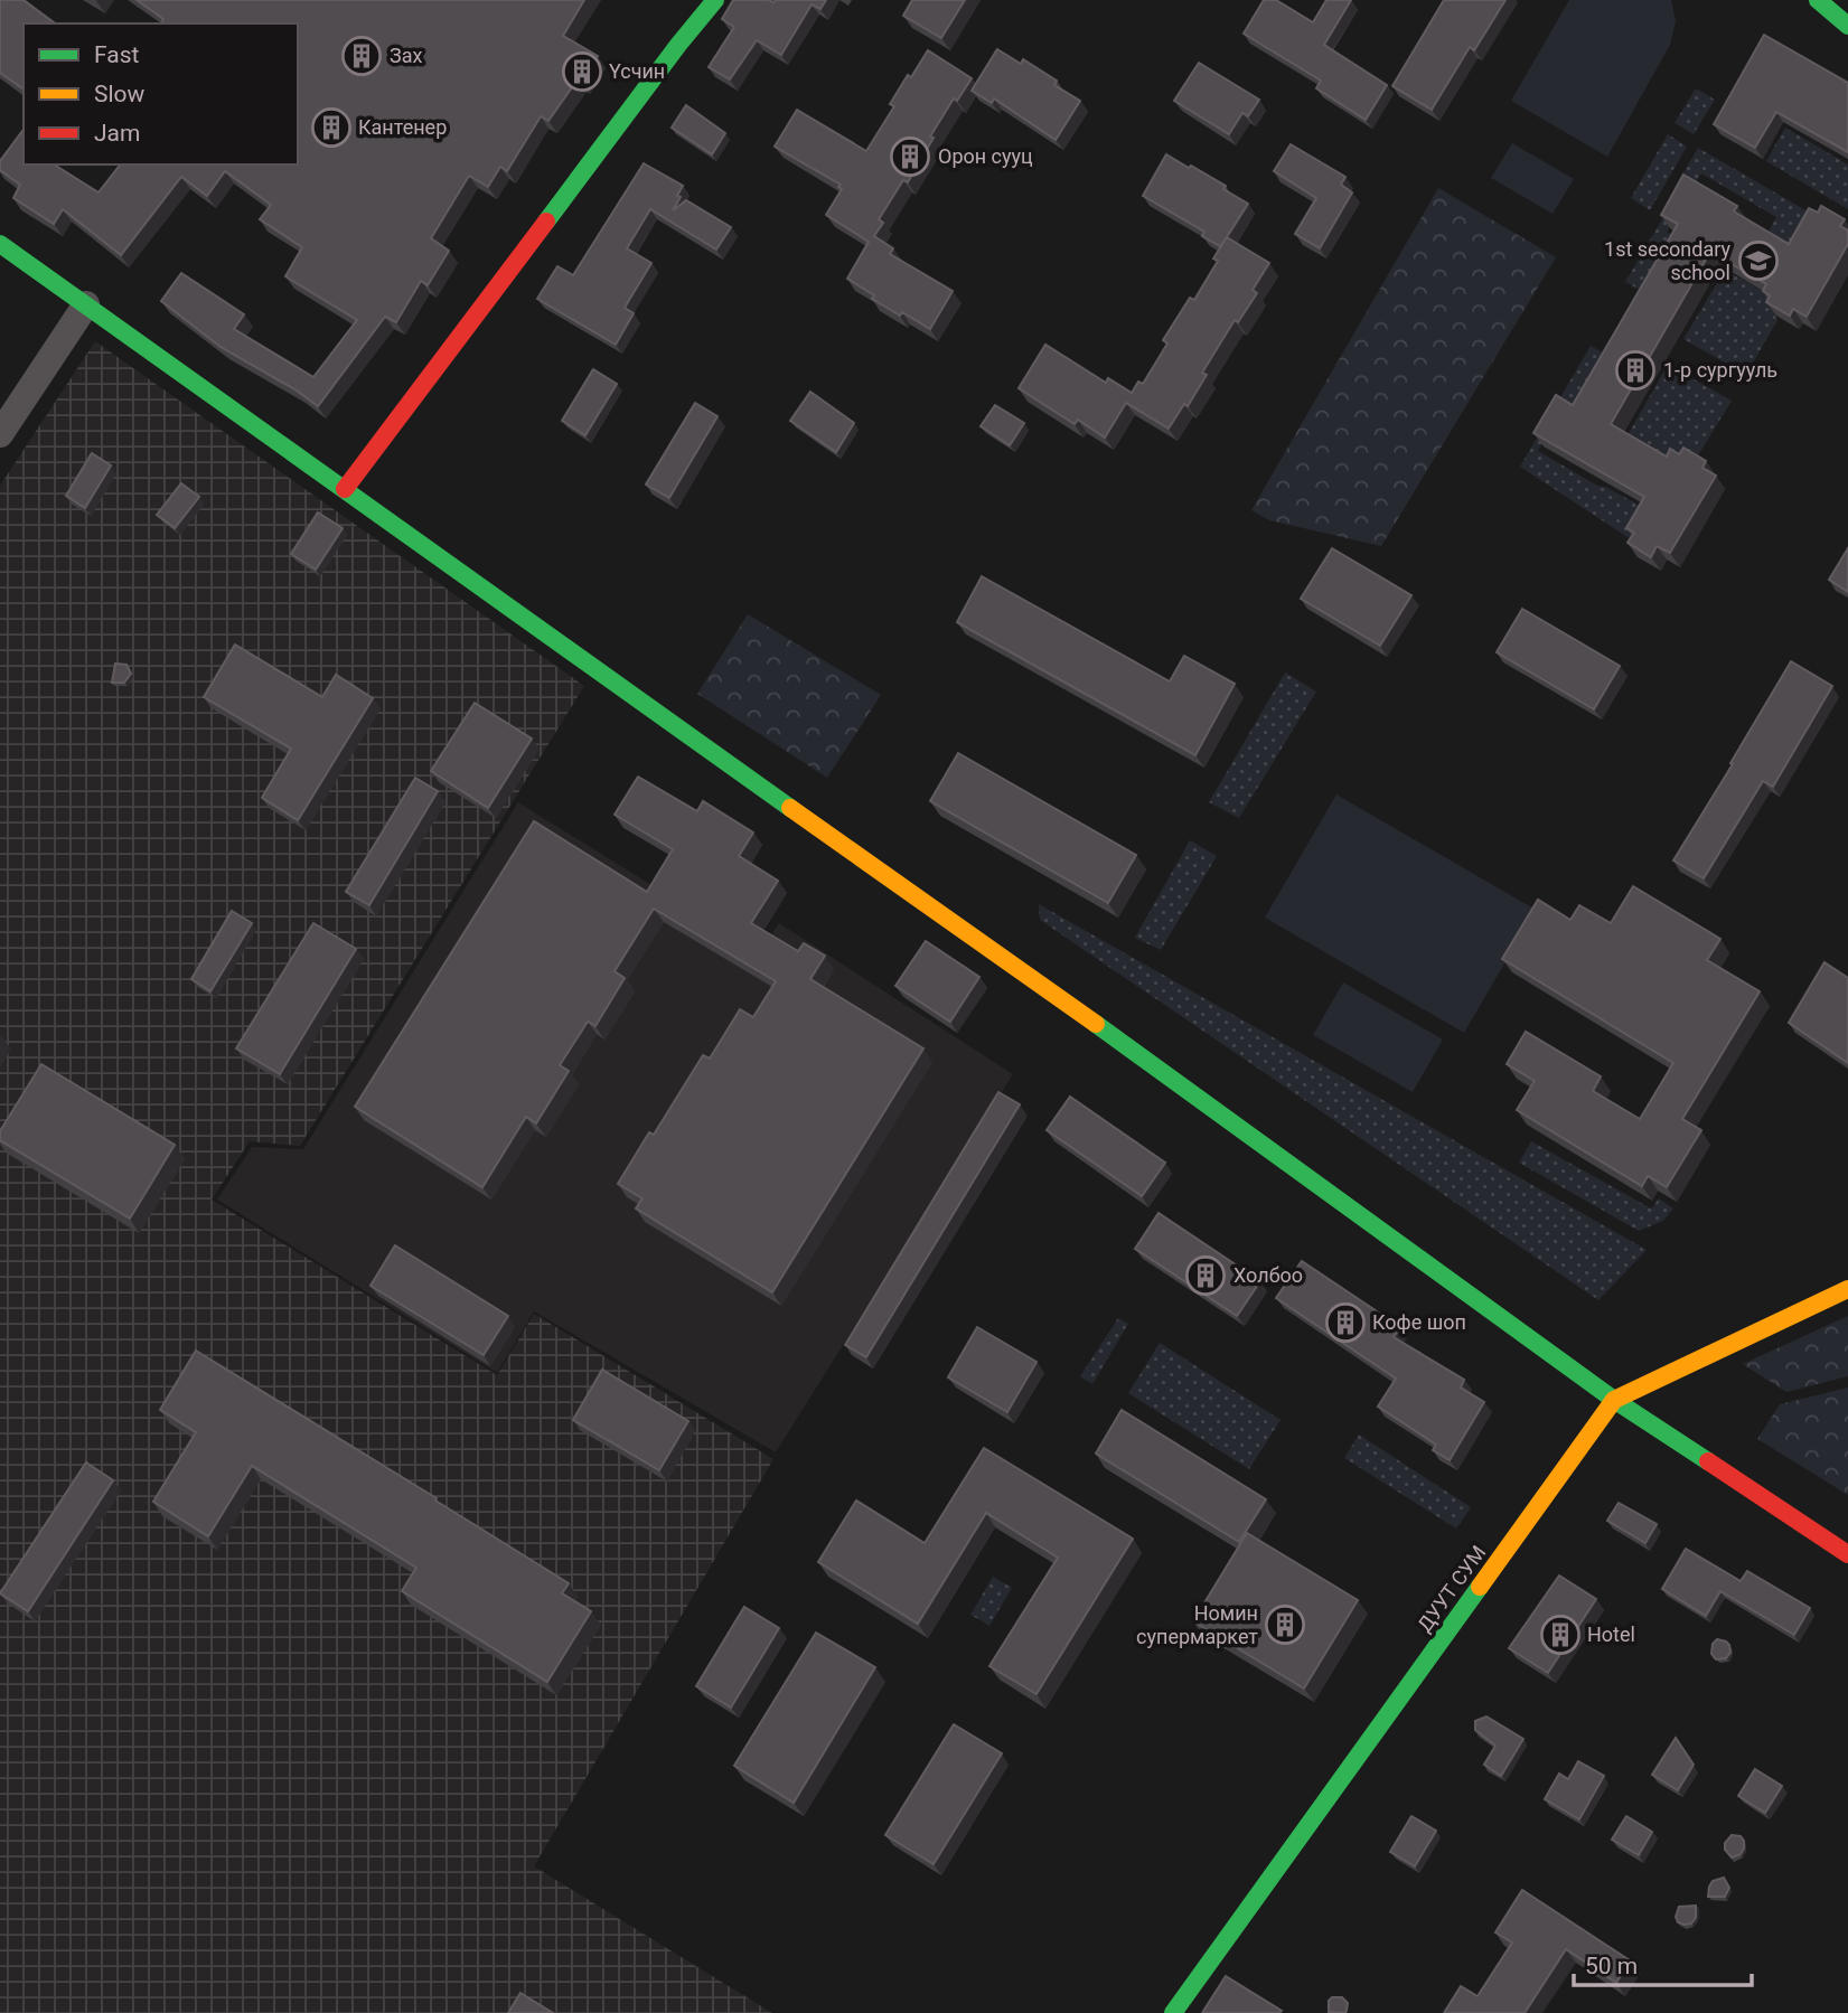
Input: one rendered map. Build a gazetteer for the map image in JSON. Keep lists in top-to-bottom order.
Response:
{
  "streets": {
    "street": ["ДУУТ СУМ"]
  },
  "places": {
    "building": [
      "Зах",
      "Үсчин",
      "Кантенер",
      "Орон сууц",
      "1-р сургууль",
      "Холбоо",
      "Кофе шоп",
      "Номин супермаркет",
      "Hotel"
    ],
    "school or university": ["1st secondary school"]
  },
  "legend": ["Fast", "Slow", "Jam"],
  "scale_bar": "50 m"
}
